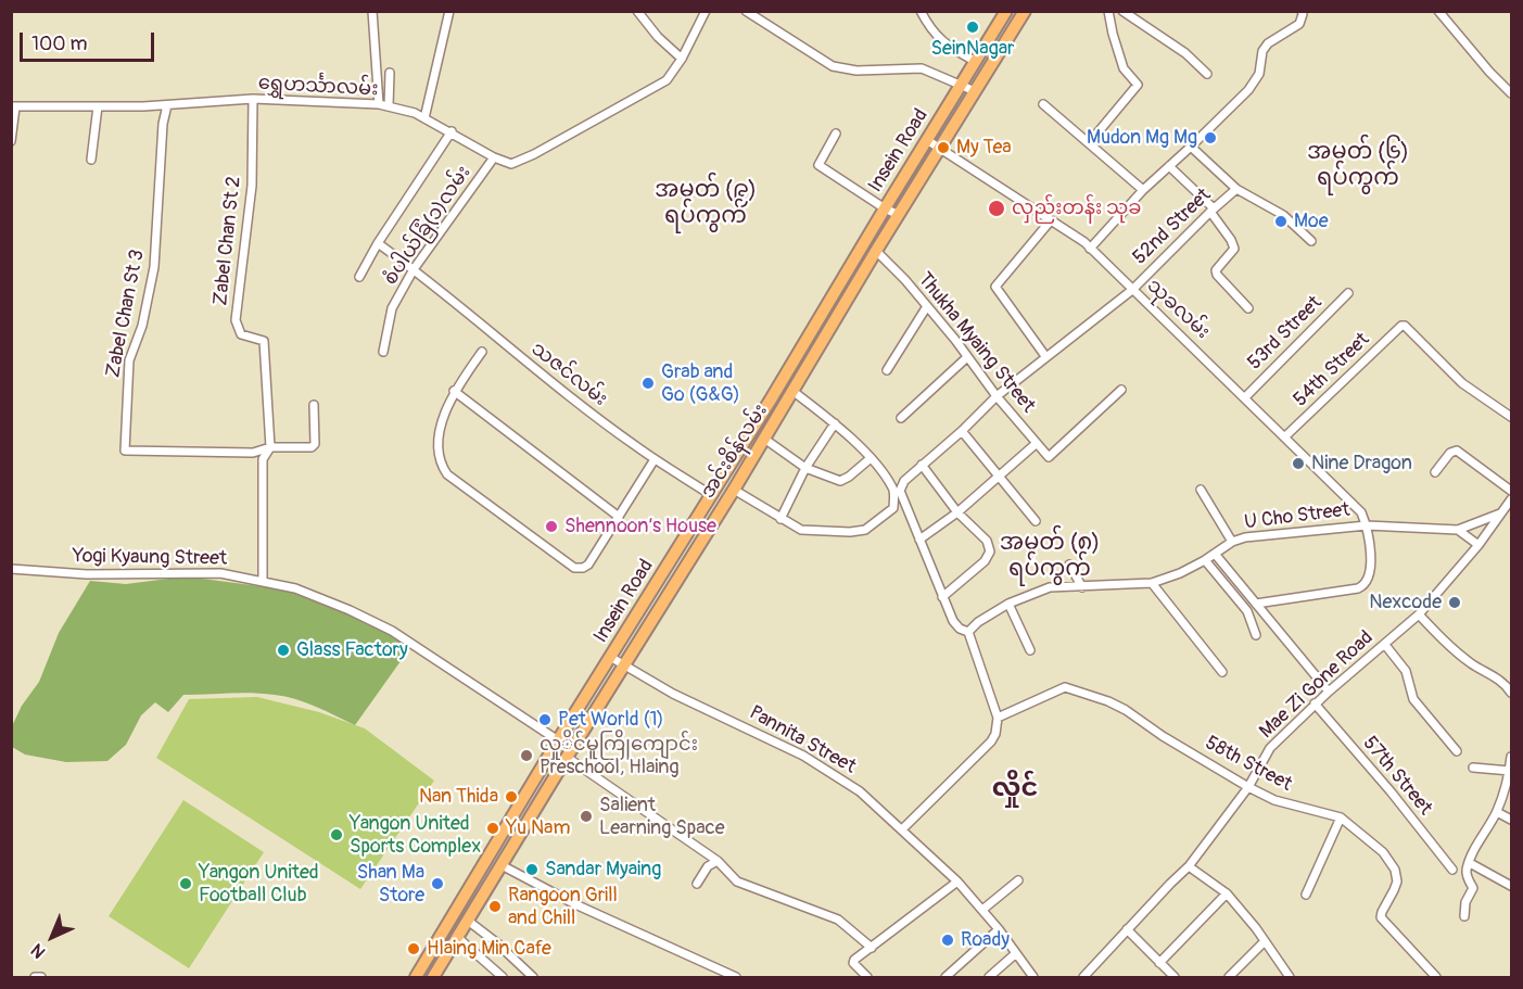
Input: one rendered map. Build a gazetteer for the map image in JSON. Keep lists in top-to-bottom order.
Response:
{
  "streets": {
    "main road": ["Insein Road", "အင်းစိန်လမ်း"],
    "street": [
      "ရွှေဟင်္သာလမ်း",
      "စံပါယ်ခြံ(၁)လမ်း",
      "52nd Street",
      "Zabel Chan St 2",
      "သုခလမ်း",
      "Zabel Chan St 3",
      "53rd Street",
      "Thukha Myaing Street",
      "54th Street",
      "သဇင်လမ်း",
      "U Cho Street",
      "Yogi Kyaung Street",
      "Mae Zi Gone Road",
      "Pannita Street",
      "58th Street",
      "57th Street"
    ]
  },
  "crossings": [
    ["ရွှေဟင်္သာလမ်း", "စံပါယ်ခြံ(၁)လမ်း"],
    ["ရွှေဟင်္သာလမ်း", "Zabel Chan St 2"],
    ["ရွှေဟင်္သာလမ်း", "Zabel Chan St 3"],
    ["Insein Road", "သုခလမ်း"],
    ["Insein Road", "သဇင်လမ်း"],
    ["Insein Road", "Yogi Kyaung Street"],
    ["Insein Road", "Pannita Street"],
    ["စံပါယ်ခြံ(၁)လမ်း", "သဇင်လမ်း"],
    ["52nd Street", "သုခလမ်း"],
    ["52nd Street", "Thukha Myaing Street"],
    ["Zabel Chan St 2", "Zabel Chan St 3"],
    ["သုခလမ်း", "53rd Street"],
    ["သုခလမ်း", "54th Street"],
    ["သုခလမ်း", "အင်းစိန်လမ်း"],
    ["သုခလမ်း", "U Cho Street"],
    ["Thukha Myaing Street", "အင်းစိန်လမ်း"],
    ["အင်းစိန်လမ်း", "Pannita Street"],
    ["U Cho Street", "Mae Zi Gone Road"],
    ["Mae Zi Gone Road", "58th Street"],
    ["Mae Zi Gone Road", "57th Street"]
  ],
  "districts": [
    "အမှတ် (၆) ရပ်ကွက်",
    "အမှတ် (၉) ရပ်ကွက်",
    "အမှတ် (၈) ရပ်ကွက်",
    "လှိုင်"
  ],
  "places": [
    "SeinNagar",
    "Mudon Mg Mg",
    "My Tea",
    "လှည်းတန်း သုခ",
    "Moe",
    "Grab and Go (G&G)",
    "Nine Dragon",
    "Shennoon’s House",
    "Nexcode",
    "Glass Factory",
    "Pet World (1)",
    "လှုိင်မူကြိုကျောင်း Preschool, Hlaing",
    "Nan Thida",
    "Salient Learning Space",
    "Yu Nam",
    "Yangon United Sports Complex",
    "Sandar Myaing",
    "Yangon United Football Club",
    "Shan Ma Store",
    "Rangoon Grill and Chill",
    "Roady",
    "Hlaing Min Cafe"
  ],
  "scale_bar": "100 m",
  "north": "bottom left"
}
